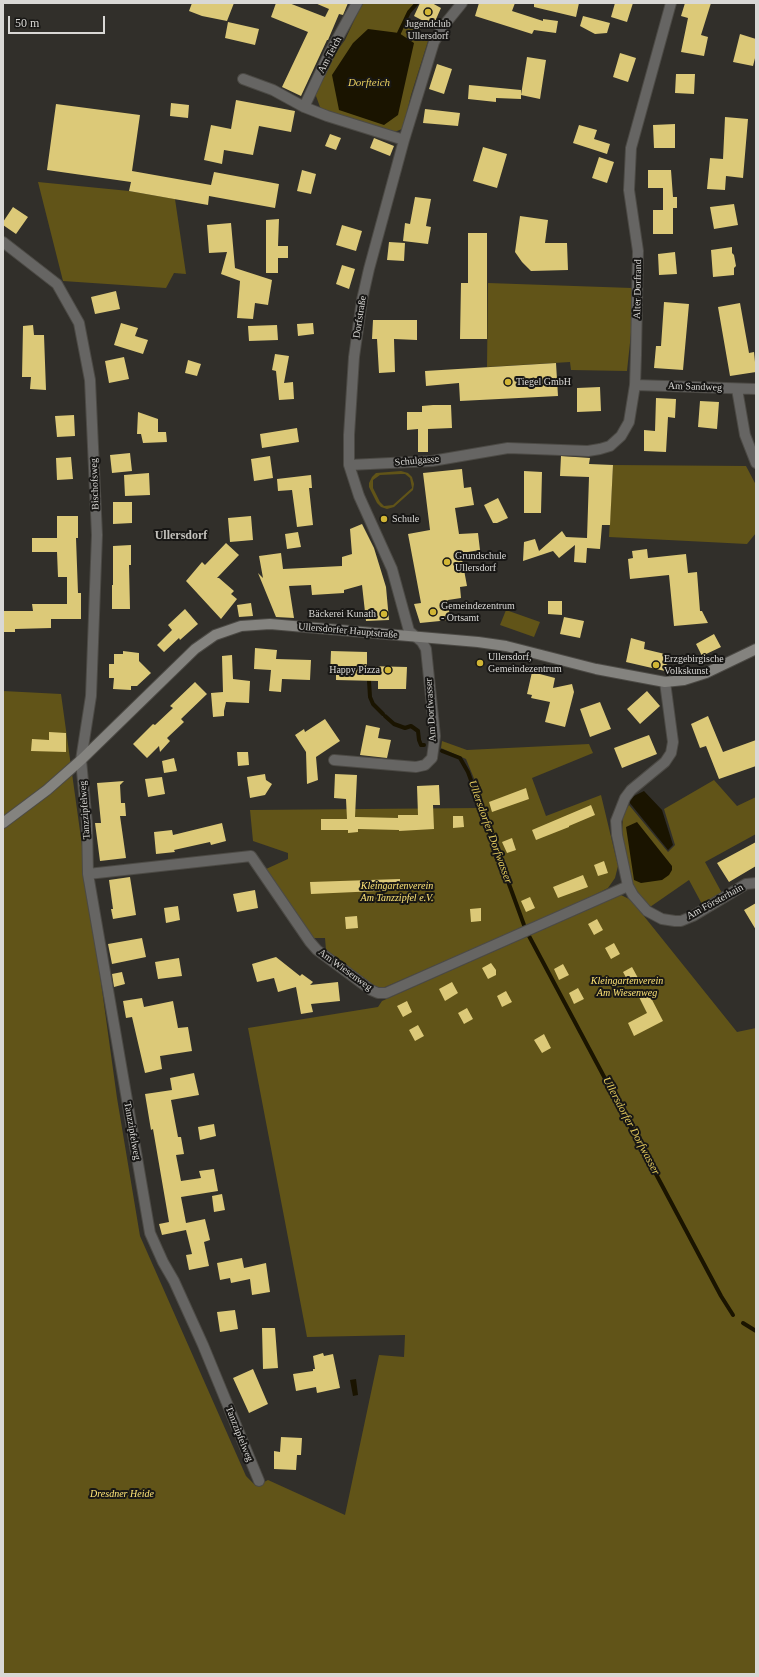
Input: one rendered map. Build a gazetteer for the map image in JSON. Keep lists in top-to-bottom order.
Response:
{
  "streets": {
    "main road": ["Ullersdorfer Hauptstraße"],
    "street": [
      "Am Teich",
      "Alter Dorfrand",
      "Dorfstraße",
      "Am Sandweg",
      "Schulgasse",
      "Bischofsweg",
      "Am Dorfwasser",
      "Tanzzipfelweg",
      "Am Försterhain",
      "Am Wiesenweg"
    ]
  },
  "crossings": [
    ["Alter Dorfrand", "Am Sandweg"],
    ["Alter Dorfrand", "Schulgasse"],
    ["Dorfstraße", "Schulgasse"],
    ["Dorfstraße", "Ullersdorfer Hauptstraße"],
    ["Dorfstraße", "Am Dorfwasser"],
    ["Bischofsweg", "Ullersdorfer Hauptstraße"],
    ["Bischofsweg", "Tanzzipfelweg"],
    ["Ullersdorfer Hauptstraße", "Am Dorfwasser"],
    ["Ullersdorfer Hauptstraße", "Tanzzipfelweg"],
    ["Ullersdorfer Hauptstraße", "Am Försterhain"],
    ["Tanzzipfelweg", "Am Wiesenweg"],
    ["Am Försterhain", "Am Wiesenweg"]
  ],
  "districts": ["Ullersdorf"],
  "water": ["Dorfteich", "Ullersdorfer Dorfwasser"],
  "parks": ["Kleingartenverein Am Tanzzipfel e.V.", "Kleingartenverein Am Wiesenweg", "Dresdner Heide"],
  "places": [
    "Jugendclub Ullersdorf",
    "Tiegel GmbH",
    "Schule",
    "Grundschule Ullersdorf",
    "Gemeindezentrum - Ortsamt",
    "Bäckerei Kunath",
    "Ullersdorf, Gemeindezentrum",
    "Erzgebirgische Volkskunst",
    "Happy Pizza"
  ],
  "scale_bar": "50 m"
}
